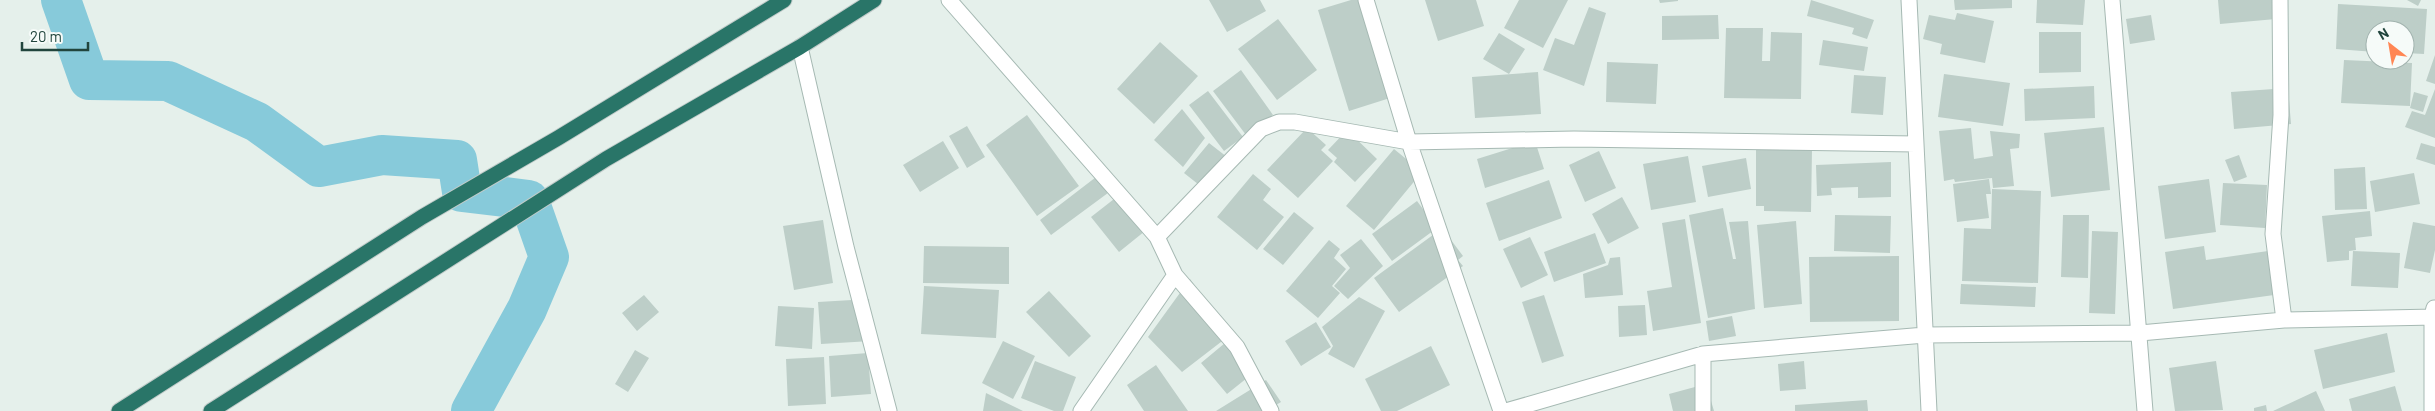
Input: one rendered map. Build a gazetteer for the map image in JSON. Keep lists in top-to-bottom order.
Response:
{
  "scale_bar": "20 m",
  "north": "top left"
}
